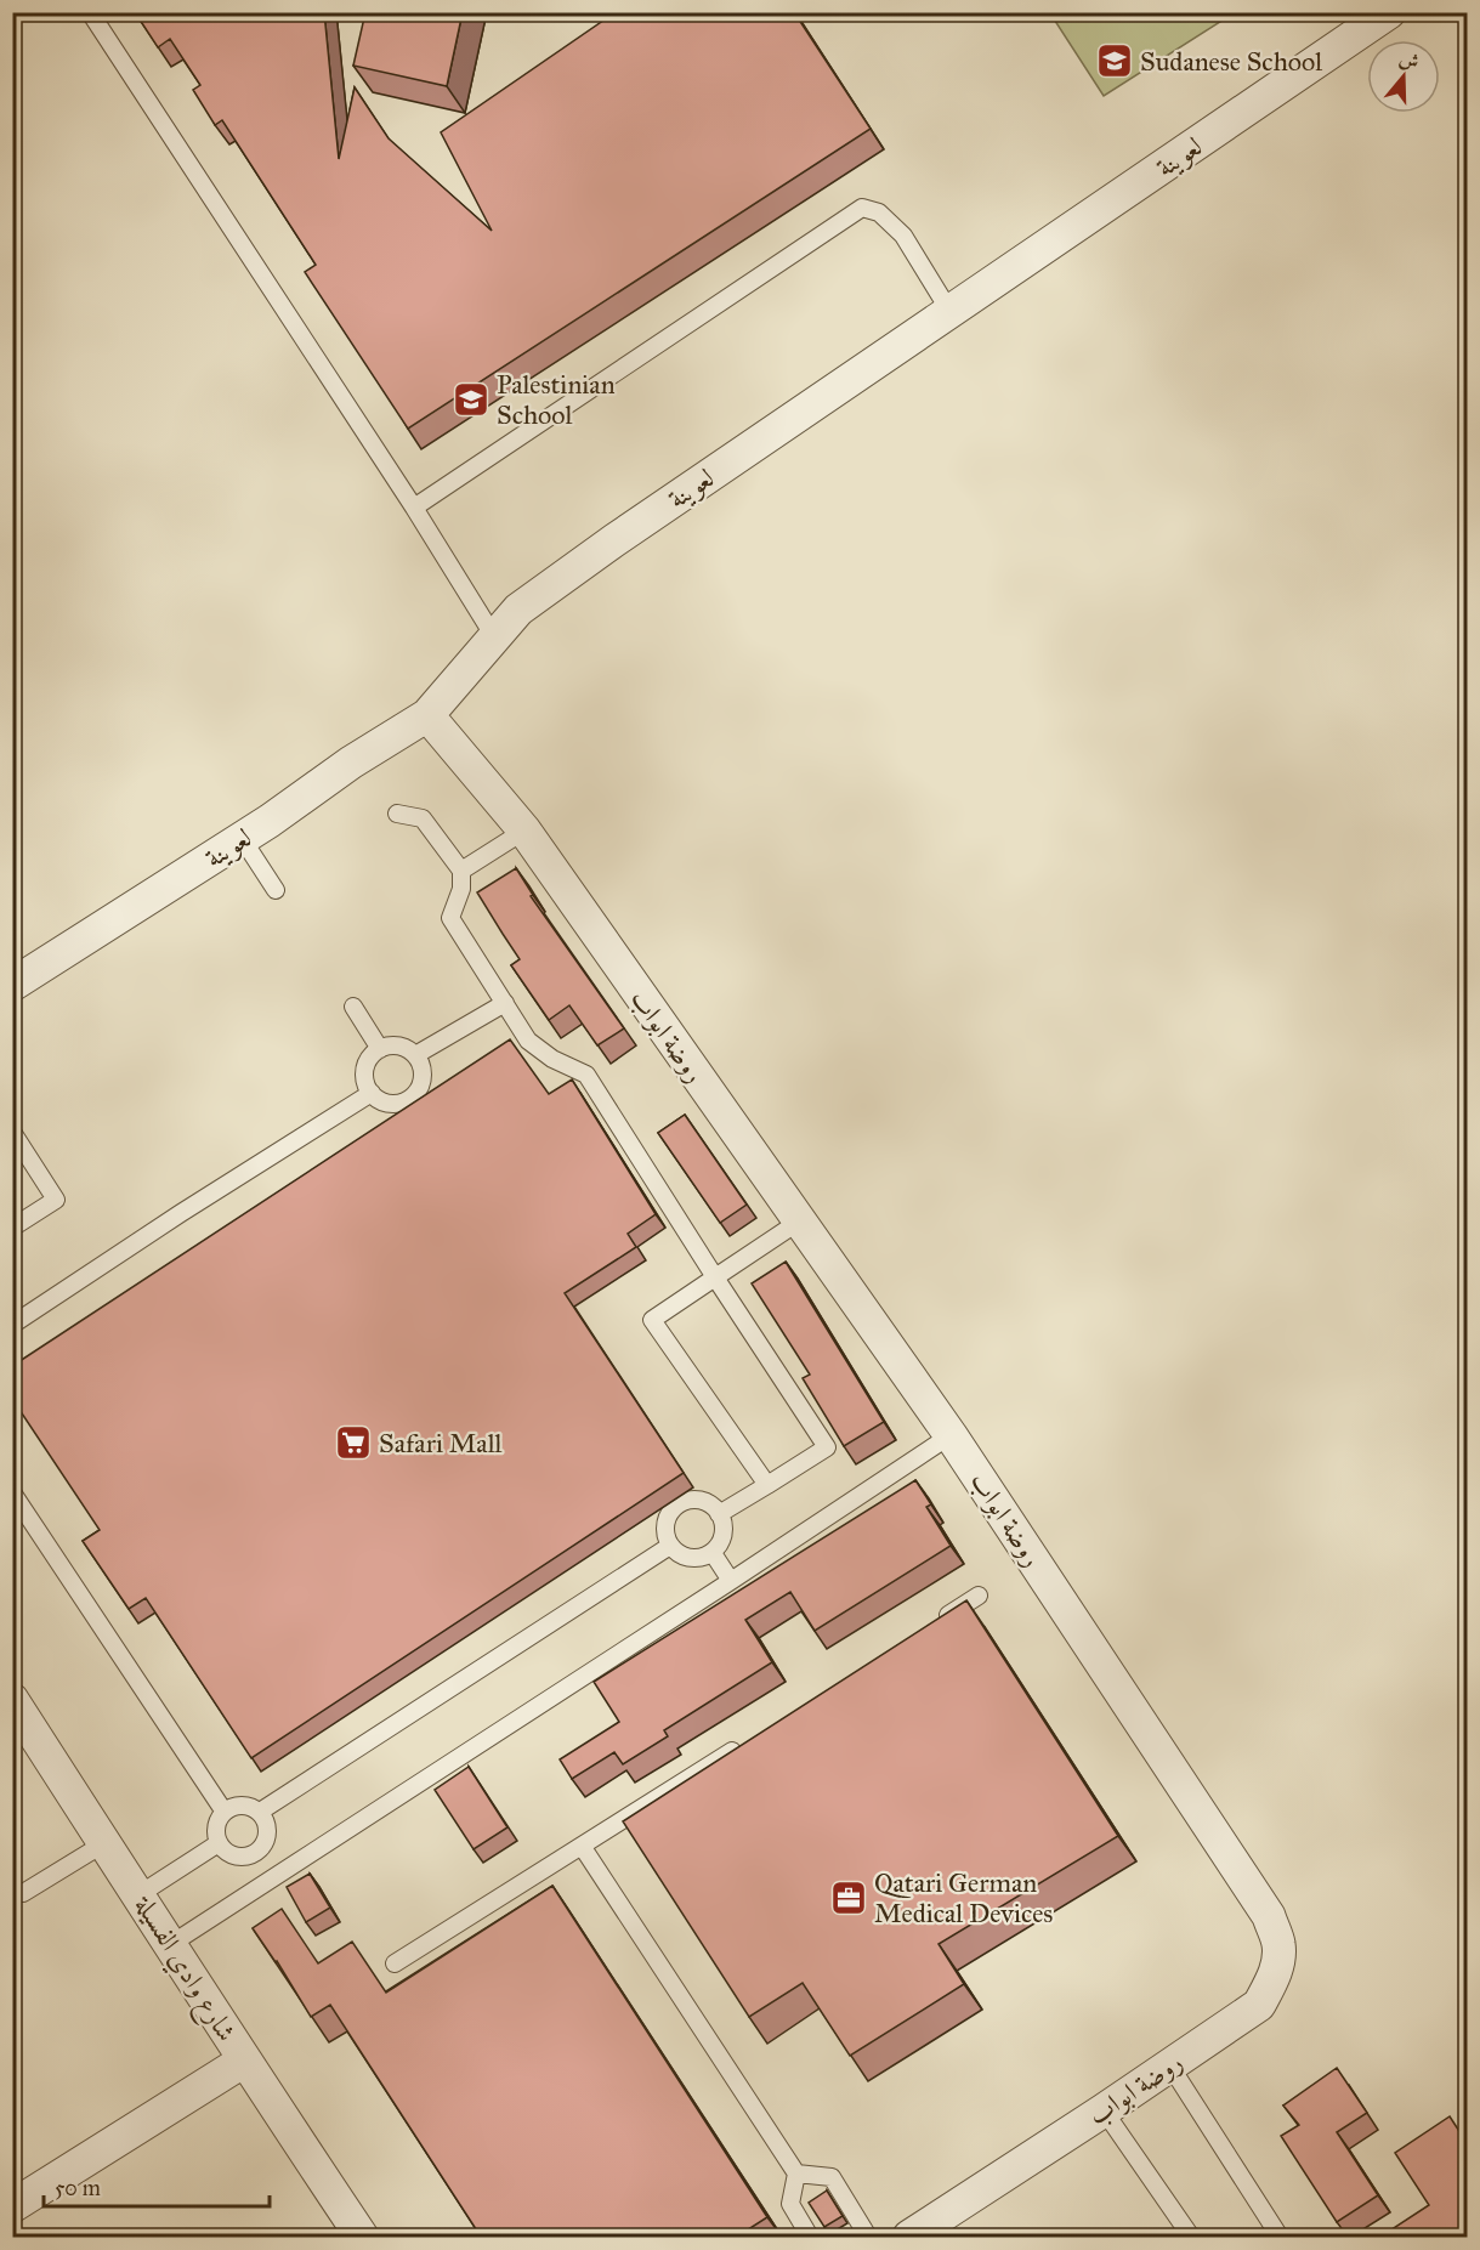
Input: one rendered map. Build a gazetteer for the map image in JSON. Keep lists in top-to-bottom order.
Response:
{
  "streets": {
    "street": ["لعوينة", "روضة ابواب", "شارع وادي الفسيلة"]
  },
  "crossings": [
    ["لعوينة", "روضة ابواب"]
  ],
  "places": {
    "school or university": ["Sudanese School", "Palestinian School"],
    "supermarket": ["Safari Mall"],
    "office": ["Qatari German Medical Devices"]
  },
  "scale_bar": "50 m",
  "north": "top"
}
